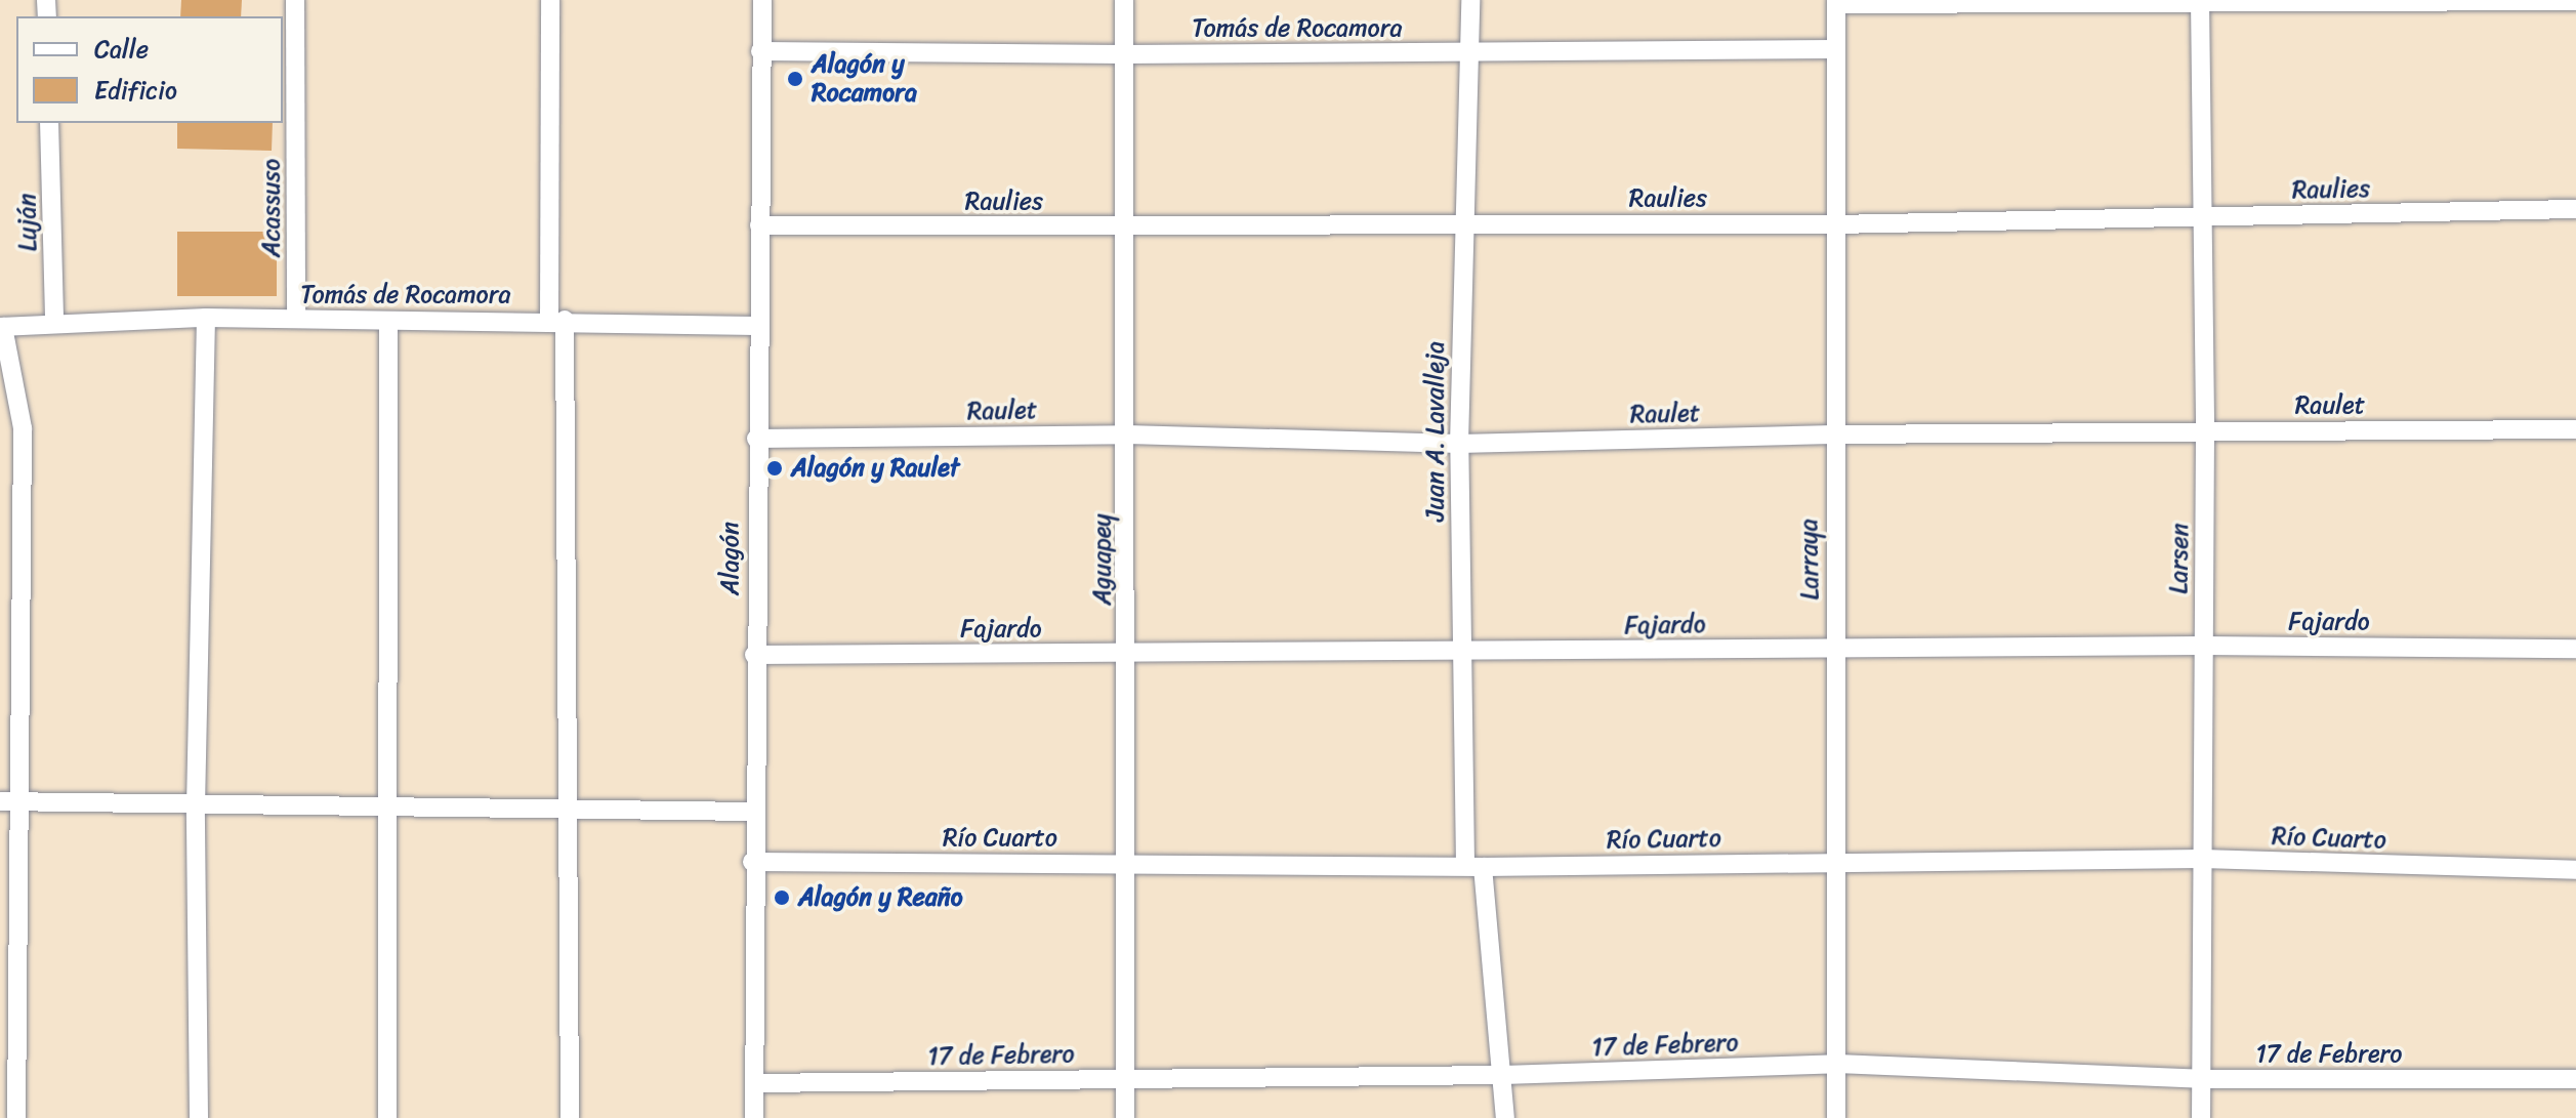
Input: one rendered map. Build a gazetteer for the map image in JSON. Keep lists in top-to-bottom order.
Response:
{
  "streets": {
    "street": [
      "Tomás de Rocamora",
      "Raulies",
      "Acassuso",
      "Luján",
      "Raulet",
      "Juan A. Lavalleja",
      "Alagón",
      "Larsen",
      "Aguapey",
      "Larraya",
      "Fajardo",
      "Río Cuarto",
      "17 de Febrero"
    ]
  },
  "crossings": [
    ["Tomás de Rocamora", "Acassuso"],
    ["Tomás de Rocamora", "Luján"],
    ["Tomás de Rocamora", "Juan A. Lavalleja"],
    ["Tomás de Rocamora", "Alagón"],
    ["Tomás de Rocamora", "Aguapey"],
    ["Tomás de Rocamora", "Larraya"],
    ["Raulies", "Juan A. Lavalleja"],
    ["Raulies", "Alagón"],
    ["Raulies", "Larsen"],
    ["Raulies", "Aguapey"],
    ["Raulies", "Larraya"],
    ["Raulet", "Juan A. Lavalleja"],
    ["Raulet", "Alagón"],
    ["Raulet", "Larsen"],
    ["Raulet", "Aguapey"],
    ["Raulet", "Larraya"],
    ["Juan A. Lavalleja", "Fajardo"],
    ["Juan A. Lavalleja", "Río Cuarto"],
    ["Juan A. Lavalleja", "17 de Febrero"],
    ["Alagón", "Fajardo"],
    ["Alagón", "Río Cuarto"],
    ["Alagón", "17 de Febrero"],
    ["Larsen", "Fajardo"],
    ["Larsen", "Río Cuarto"],
    ["Larsen", "17 de Febrero"],
    ["Aguapey", "Fajardo"],
    ["Aguapey", "Río Cuarto"],
    ["Aguapey", "17 de Febrero"],
    ["Larraya", "Fajardo"],
    ["Larraya", "Río Cuarto"],
    ["Larraya", "17 de Febrero"]
  ],
  "places": ["Alagón y Rocamora", "Alagón y Raulet", "Alagón y Reaño"],
  "legend": ["Calle", "Edificio"]
}
